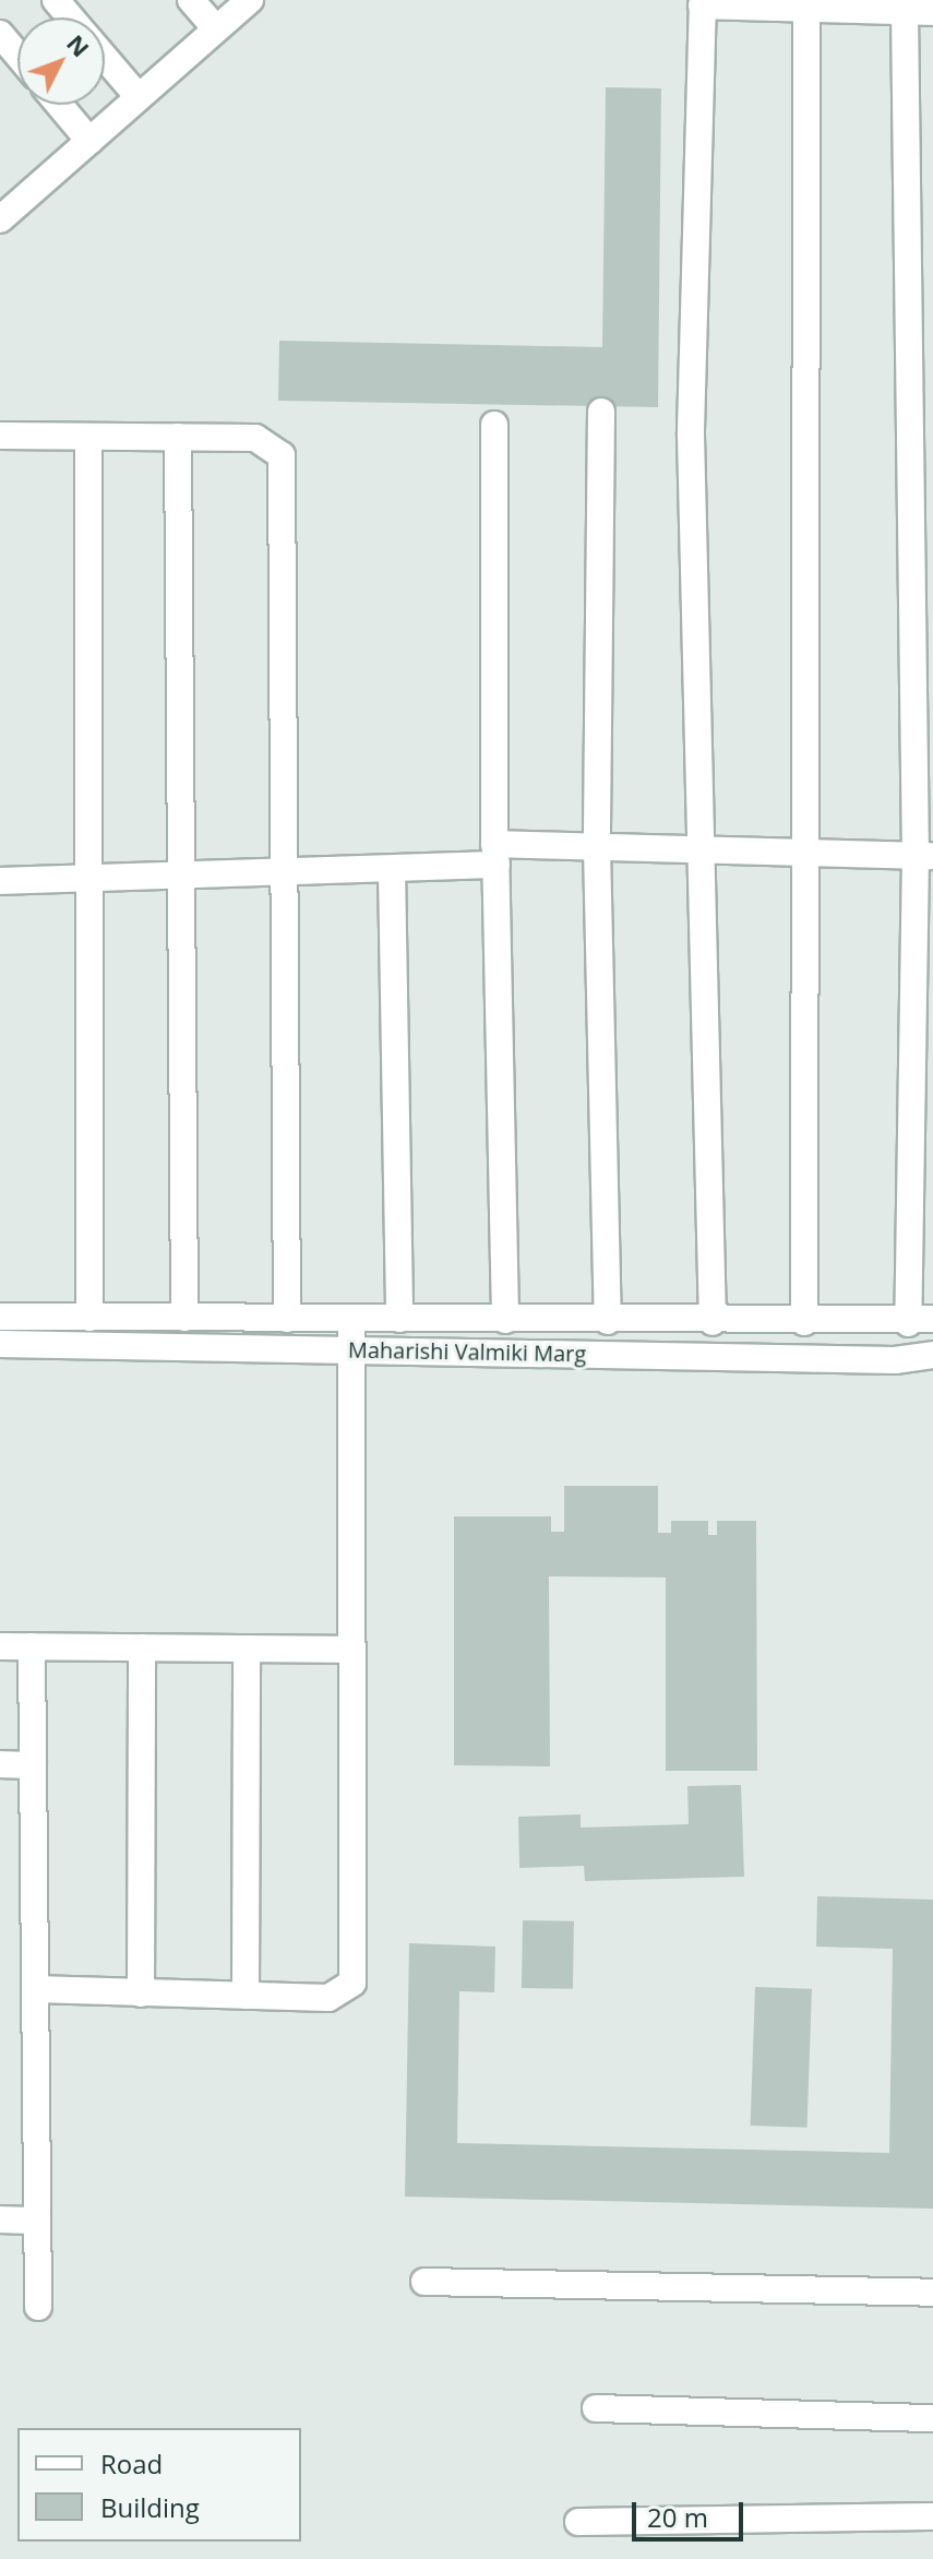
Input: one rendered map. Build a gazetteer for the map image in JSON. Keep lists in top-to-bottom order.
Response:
{
  "streets": {
    "street": ["Maharishi Valmiki Marg"]
  },
  "legend": ["Road", "Building"],
  "scale_bar": "20 m",
  "north": "top right"
}
